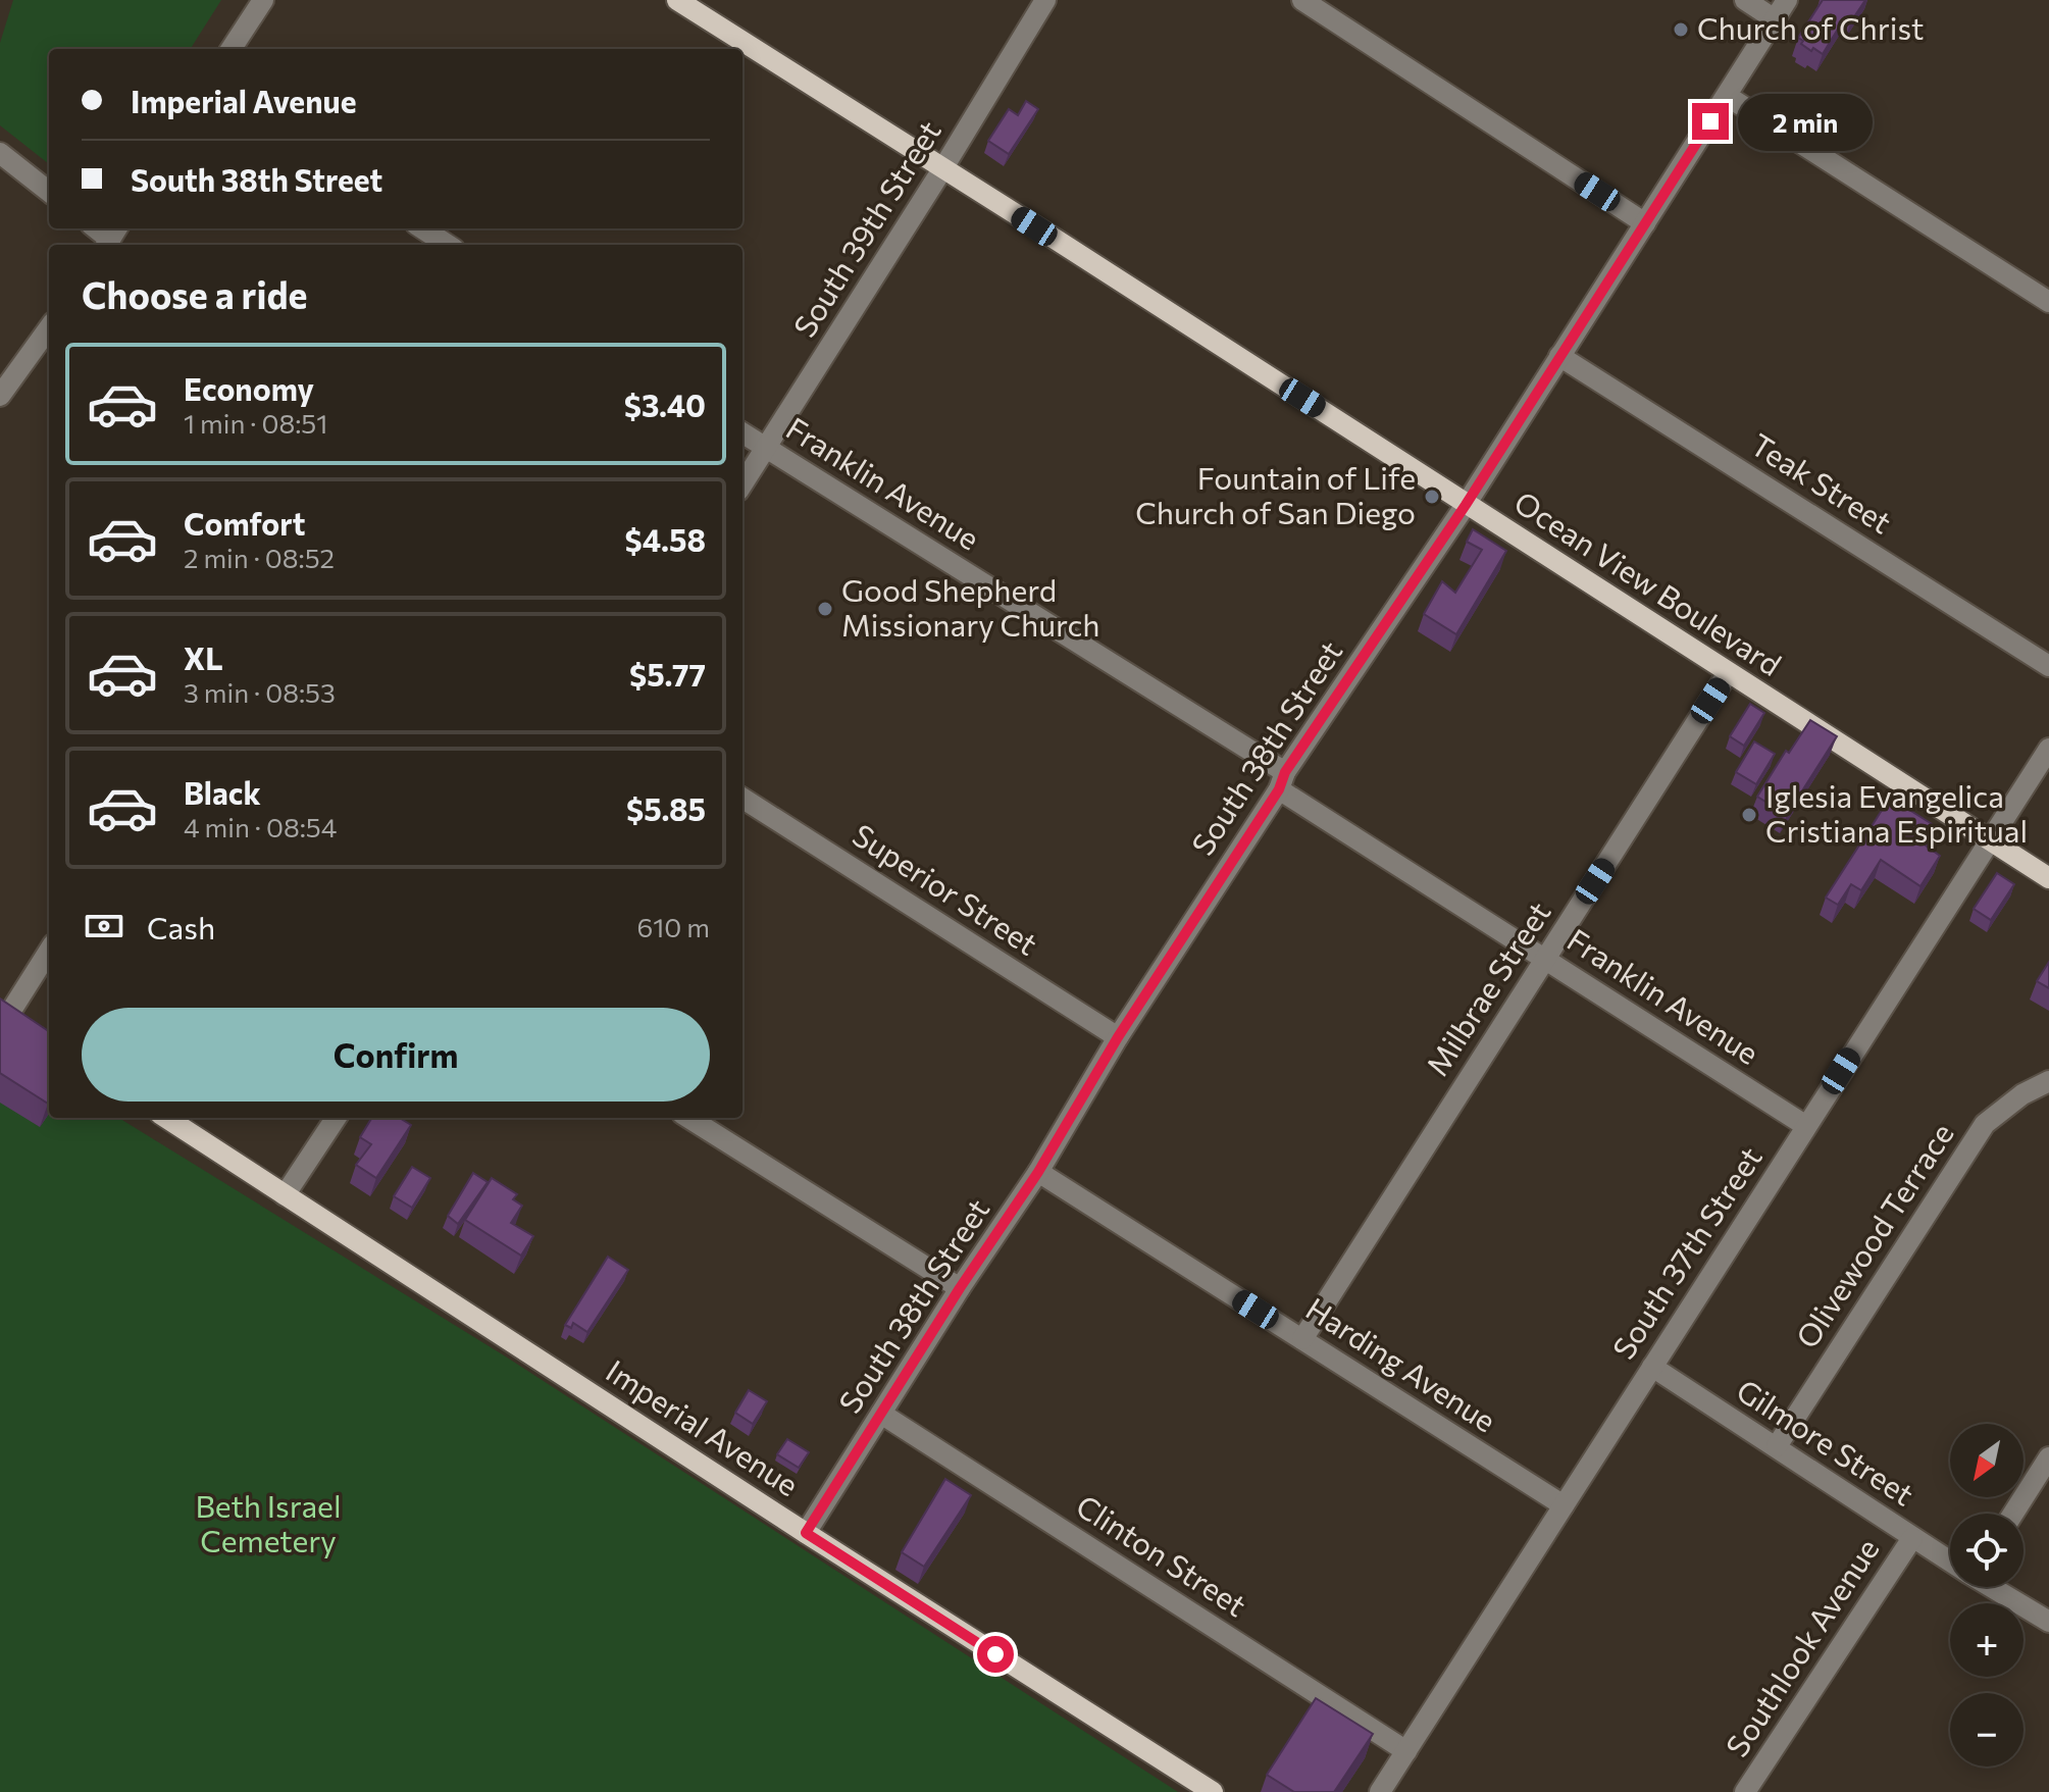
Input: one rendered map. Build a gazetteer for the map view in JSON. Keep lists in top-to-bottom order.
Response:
{
  "streets": {
    "main road": ["Ocean View Boulevard", "Imperial Avenue"],
    "street": [
      "South 39th Street",
      "Franklin Avenue",
      "Teak Street",
      "South 38th Street",
      "Superior Street",
      "Milbrae Street",
      "Olivewood Terrace",
      "South 37th Street",
      "Harding Avenue",
      "Gilmore Street",
      "Clinton Street",
      "Southlook Avenue"
    ]
  },
  "crossings": [
    ["South 39th Street", "Franklin Avenue"],
    ["South 39th Street", "Ocean View Boulevard"],
    ["Franklin Avenue", "South 38th Street"],
    ["Franklin Avenue", "Milbrae Street"],
    ["Franklin Avenue", "South 37th Street"],
    ["Teak Street", "South 38th Street"],
    ["Ocean View Boulevard", "South 38th Street"],
    ["Ocean View Boulevard", "Milbrae Street"],
    ["Ocean View Boulevard", "South 37th Street"],
    ["South 38th Street", "Superior Street"],
    ["South 38th Street", "Harding Avenue"],
    ["South 38th Street", "Imperial Avenue"],
    ["South 38th Street", "Clinton Street"],
    ["Milbrae Street", "Harding Avenue"],
    ["Olivewood Terrace", "Gilmore Street"],
    ["South 37th Street", "Harding Avenue"],
    ["South 37th Street", "Gilmore Street"],
    ["South 37th Street", "Clinton Street"],
    ["Gilmore Street", "Southlook Avenue"]
  ],
  "parks": ["Beth Israel Cemetery"],
  "places": [
    "Church of Christ",
    "Fountain of Life Church of San Diego",
    "Good Shepherd Missionary Church",
    "Iglesia Evangelica Cristiana Espiritual"
  ],
  "north": "bottom left",
  "page": {
    "banner": ["Imperial Avenue", "South 38th Street"],
    "bubble": "2 min",
    "heading": "Choose a ride",
    "list": [
      {
        "name": "Economy",
        "note": "1 min · 08:51",
        "value": "$3.40"
      },
      {
        "name": "Comfort",
        "note": "2 min · 08:52",
        "value": "$4.58"
      },
      {
        "name": "XL",
        "note": "3 min · 08:53",
        "value": "$5.77"
      },
      {
        "name": "Black",
        "note": "4 min · 08:54",
        "value": "$5.85"
      }
    ],
    "pay": ["Cash", "610 m"],
    "buttons": "Confirm",
    "map_buttons": ["+", "−"]
  }
}
